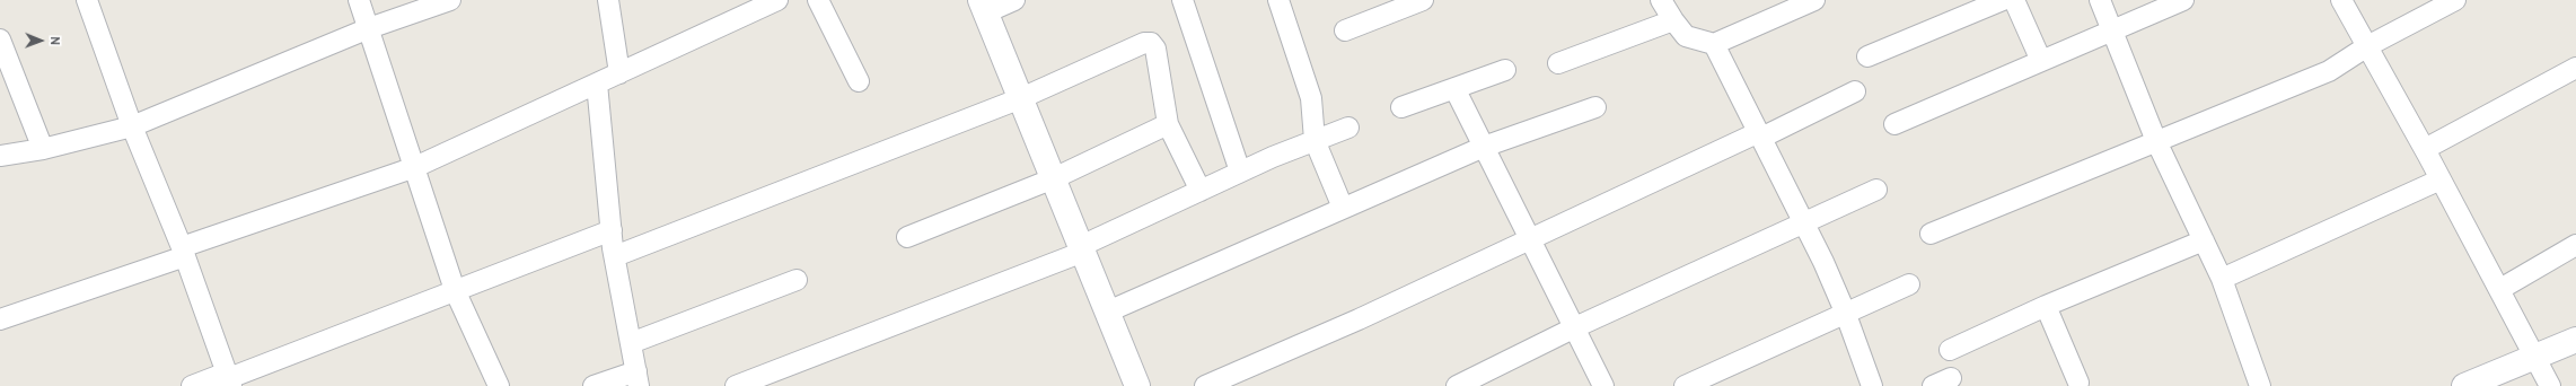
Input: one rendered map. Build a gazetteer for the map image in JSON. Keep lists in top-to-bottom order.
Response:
{
  "north": "right"
}
